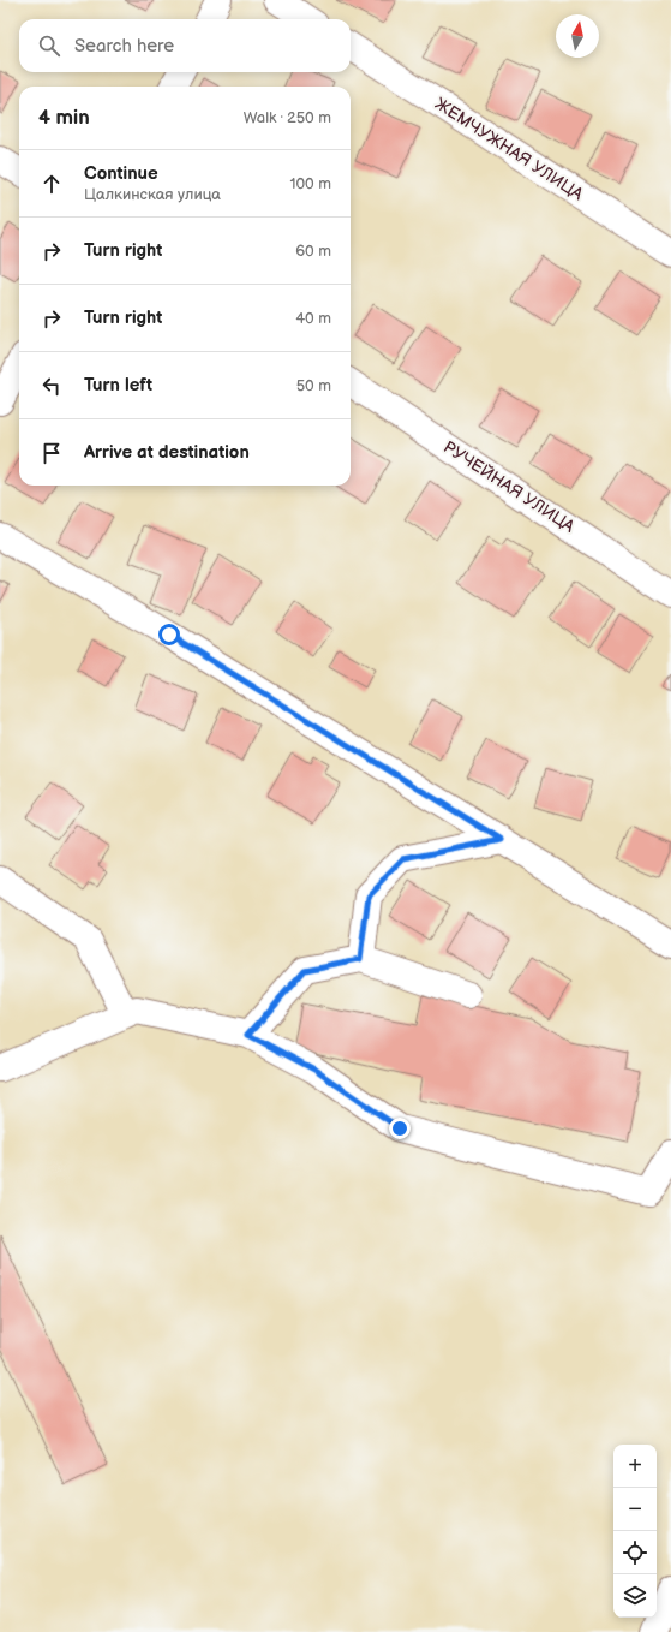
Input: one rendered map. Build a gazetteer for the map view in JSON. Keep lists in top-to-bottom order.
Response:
{
  "streets": {
    "street": ["ЖЕМЧУЖНАЯ УЛИЦА", "РУЧЕЙНАЯ УЛИЦА"]
  },
  "north": "top",
  "page": {
    "search": "Search here",
    "heading": ["4 min", "Walk · 250 m"],
    "list": [
      ["Continue", "Цалкинская улица", "100 m"],
      ["Turn right", "60 m"],
      ["Turn right", "40 m"],
      ["Turn left", "50 m"],
      "Arrive at destination"
    ],
    "map_buttons": ["+", "−"]
  }
}
